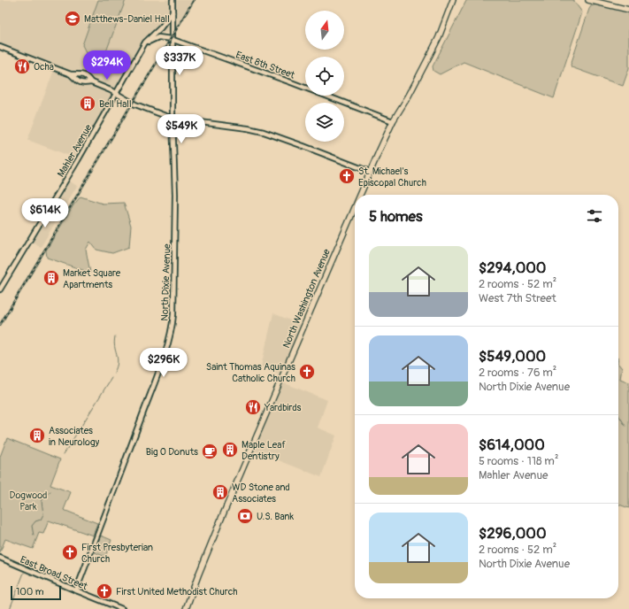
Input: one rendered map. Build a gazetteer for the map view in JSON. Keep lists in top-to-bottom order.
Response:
{
  "streets": {
    "main road": ["North Washington Avenue"],
    "street": [
      "East 8th Street",
      "Mahler Avenue",
      "North Dixie Avenue",
      "East Broad Street"
    ]
  },
  "crossings": [
    ["East 8th Street", "North Dixie Avenue"],
    ["East 8th Street", "North Washington Avenue"],
    ["Mahler Avenue", "North Dixie Avenue"],
    ["North Dixie Avenue", "East Broad Street"]
  ],
  "parks": ["Dogwood Park"],
  "places": {
    "school or university": ["Matthews-Daniel Hall"],
    "restaurant": ["Ocha", "Yardbirds"],
    "building": [
      "Bell Hall",
      "Market Square Apartments",
      "Associates in Neurology",
      "Maple Leaf Dentistry",
      "WD Stone and Associates"
    ],
    "church": [
      "St. Michael's Episcopal Church",
      "Saint Thomas Aquinas Catholic Church",
      "First Presbyterian Church",
      "First United Methodist Church"
    ],
    "cafe": ["Big O Donuts"],
    "bank": ["U.S. Bank"]
  },
  "scale_bar": "100 m",
  "north": "top",
  "page": {
    "price": [
      "$337K",
      "$294K",
      "$549K",
      "$614K",
      "$296K"
    ],
    "heading": "5 homes",
    "list": [
      {
        "name": "$294,000",
        "note": "2 rooms · 52 m² · West 7th Street"
      },
      {
        "name": "$549,000",
        "note": "2 rooms · 76 m² · North Dixie Avenue"
      },
      {
        "name": "$614,000",
        "note": "5 rooms · 118 m² · Mahler Avenue"
      },
      {
        "name": "$296,000",
        "note": "2 rooms · 52 m² · North Dixie Avenue"
      }
    ],
    "scale": "100 m"
  }
}
